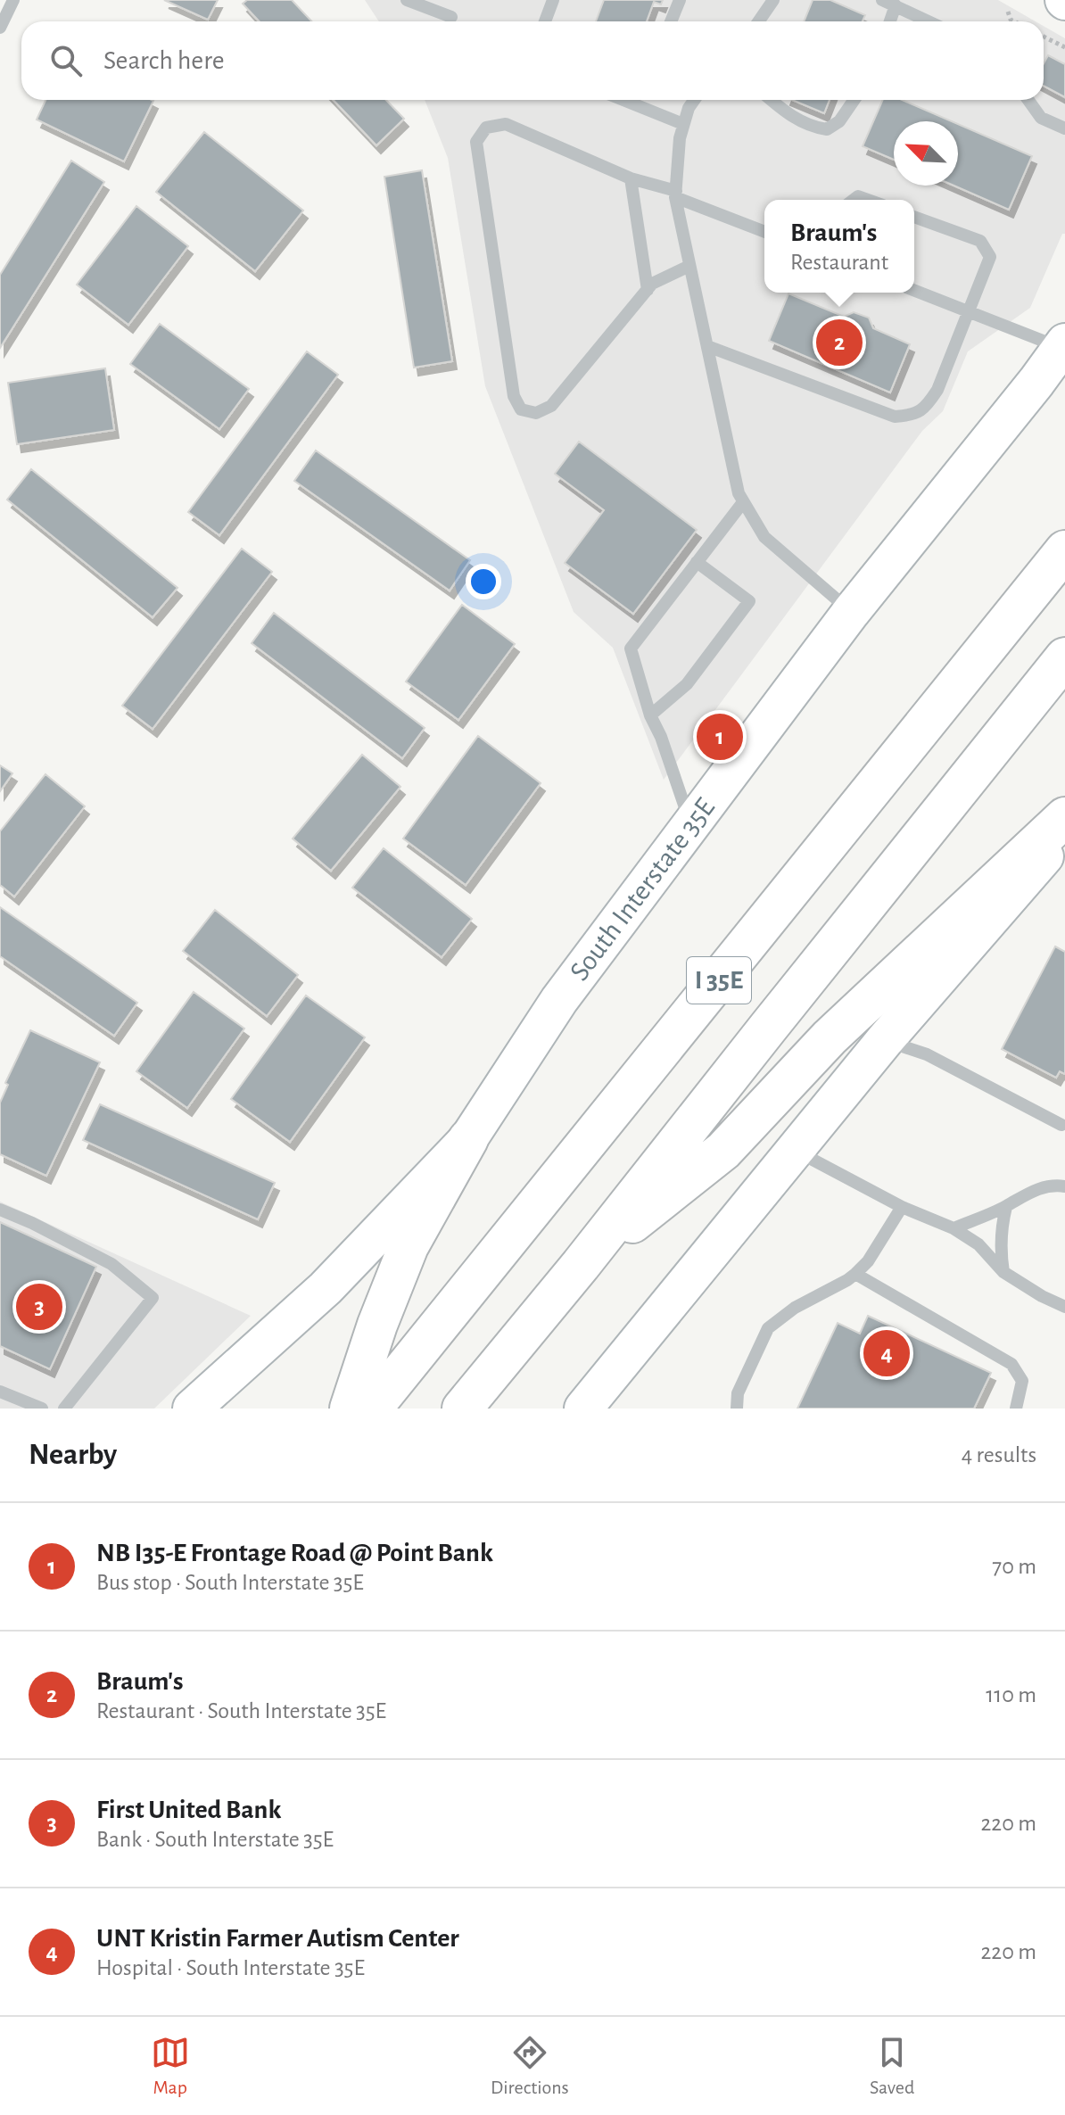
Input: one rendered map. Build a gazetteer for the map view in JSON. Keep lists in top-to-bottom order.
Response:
{
  "streets": {
    "highway": ["I 35E"],
    "main road": ["South Interstate 35E"]
  },
  "north": "top left",
  "page": {
    "search": "Search here",
    "popup": ["Braum's", "Restaurant"],
    "pins": [
      "2",
      "1",
      "3",
      "4"
    ],
    "heading": ["Nearby", "4 results"],
    "list": [
      {
        "mark": "1",
        "name": "NB I35-E Frontage Road @ Point Bank",
        "note": "Bus stop · South Interstate 35E",
        "value": "70 m"
      },
      {
        "mark": "2",
        "name": "Braum's",
        "note": "Restaurant · South Interstate 35E",
        "value": "110 m"
      },
      {
        "mark": "3",
        "name": "First United Bank",
        "note": "Bank · South Interstate 35E",
        "value": "220 m"
      },
      {
        "mark": "4",
        "name": "UNT Kristin Farmer Autism Center",
        "note": "Hospital · South Interstate 35E",
        "value": "220 m"
      }
    ],
    "nav": ["Map", "Directions", "Saved"]
  }
}
